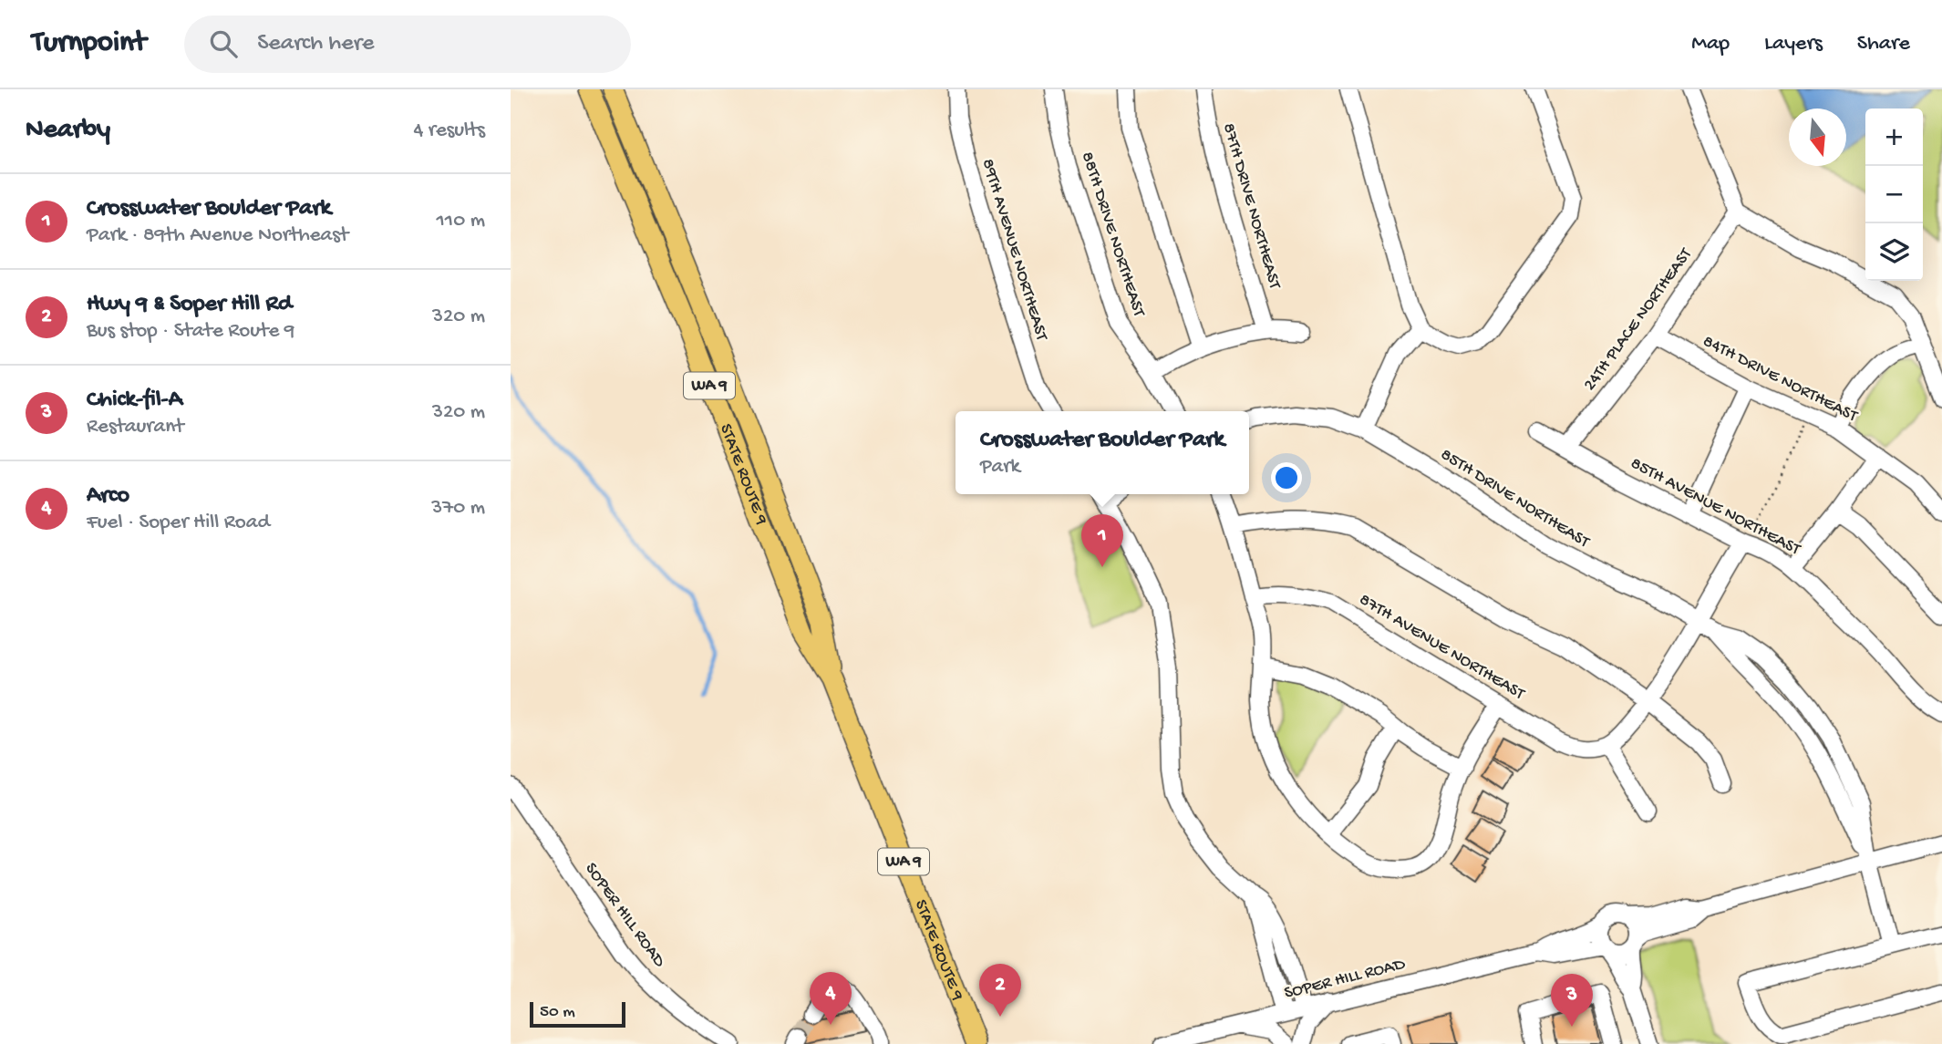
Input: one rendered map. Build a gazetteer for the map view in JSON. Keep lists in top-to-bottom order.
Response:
{
  "streets": {
    "main road": ["WA 9", "STATE ROUTE 9"],
    "street": [
      "87TH DRIVE NORTHEAST",
      "88TH DRIVE NORTHEAST",
      "89TH AVENUE NORTHEAST",
      "24TH PLACE NORTHEAST",
      "84TH DRIVE NORTHEAST",
      "85TH DRIVE NORTHEAST",
      "85TH AVENUE NORTHEAST",
      "87TH AVENUE NORTHEAST",
      "SOPER HILL ROAD"
    ]
  },
  "crossings": [
    ["24TH PLACE NORTHEAST", "84TH DRIVE NORTHEAST"],
    ["24TH PLACE NORTHEAST", "85TH AVENUE NORTHEAST"]
  ],
  "scale_bar": "50 m",
  "north": "bottom",
  "page": {
    "header": "Turnpoint",
    "search": "Search here",
    "nav": ["Map", "Layers", "Share"],
    "heading": ["Nearby", "4 results"],
    "map_buttons": ["+", "−"],
    "list": [
      {
        "mark": "1",
        "name": "Crosswater Boulder Park",
        "note": "Park · 89th Avenue Northeast",
        "value": "110 m"
      },
      {
        "mark": "2",
        "name": "Hwy 9 & Soper Hill Rd",
        "note": "Bus stop · State Route 9",
        "value": "320 m"
      },
      {
        "mark": "3",
        "name": "Chick-fil-A",
        "note": "Restaurant",
        "value": "320 m"
      },
      {
        "mark": "4",
        "name": "Arco",
        "note": "Fuel · Soper Hill Road",
        "value": "370 m"
      }
    ],
    "popup": ["Crosswater Boulder Park", "Park"],
    "pins": [
      "1",
      "2",
      "4",
      "3"
    ],
    "scale": "50 m"
  }
}
